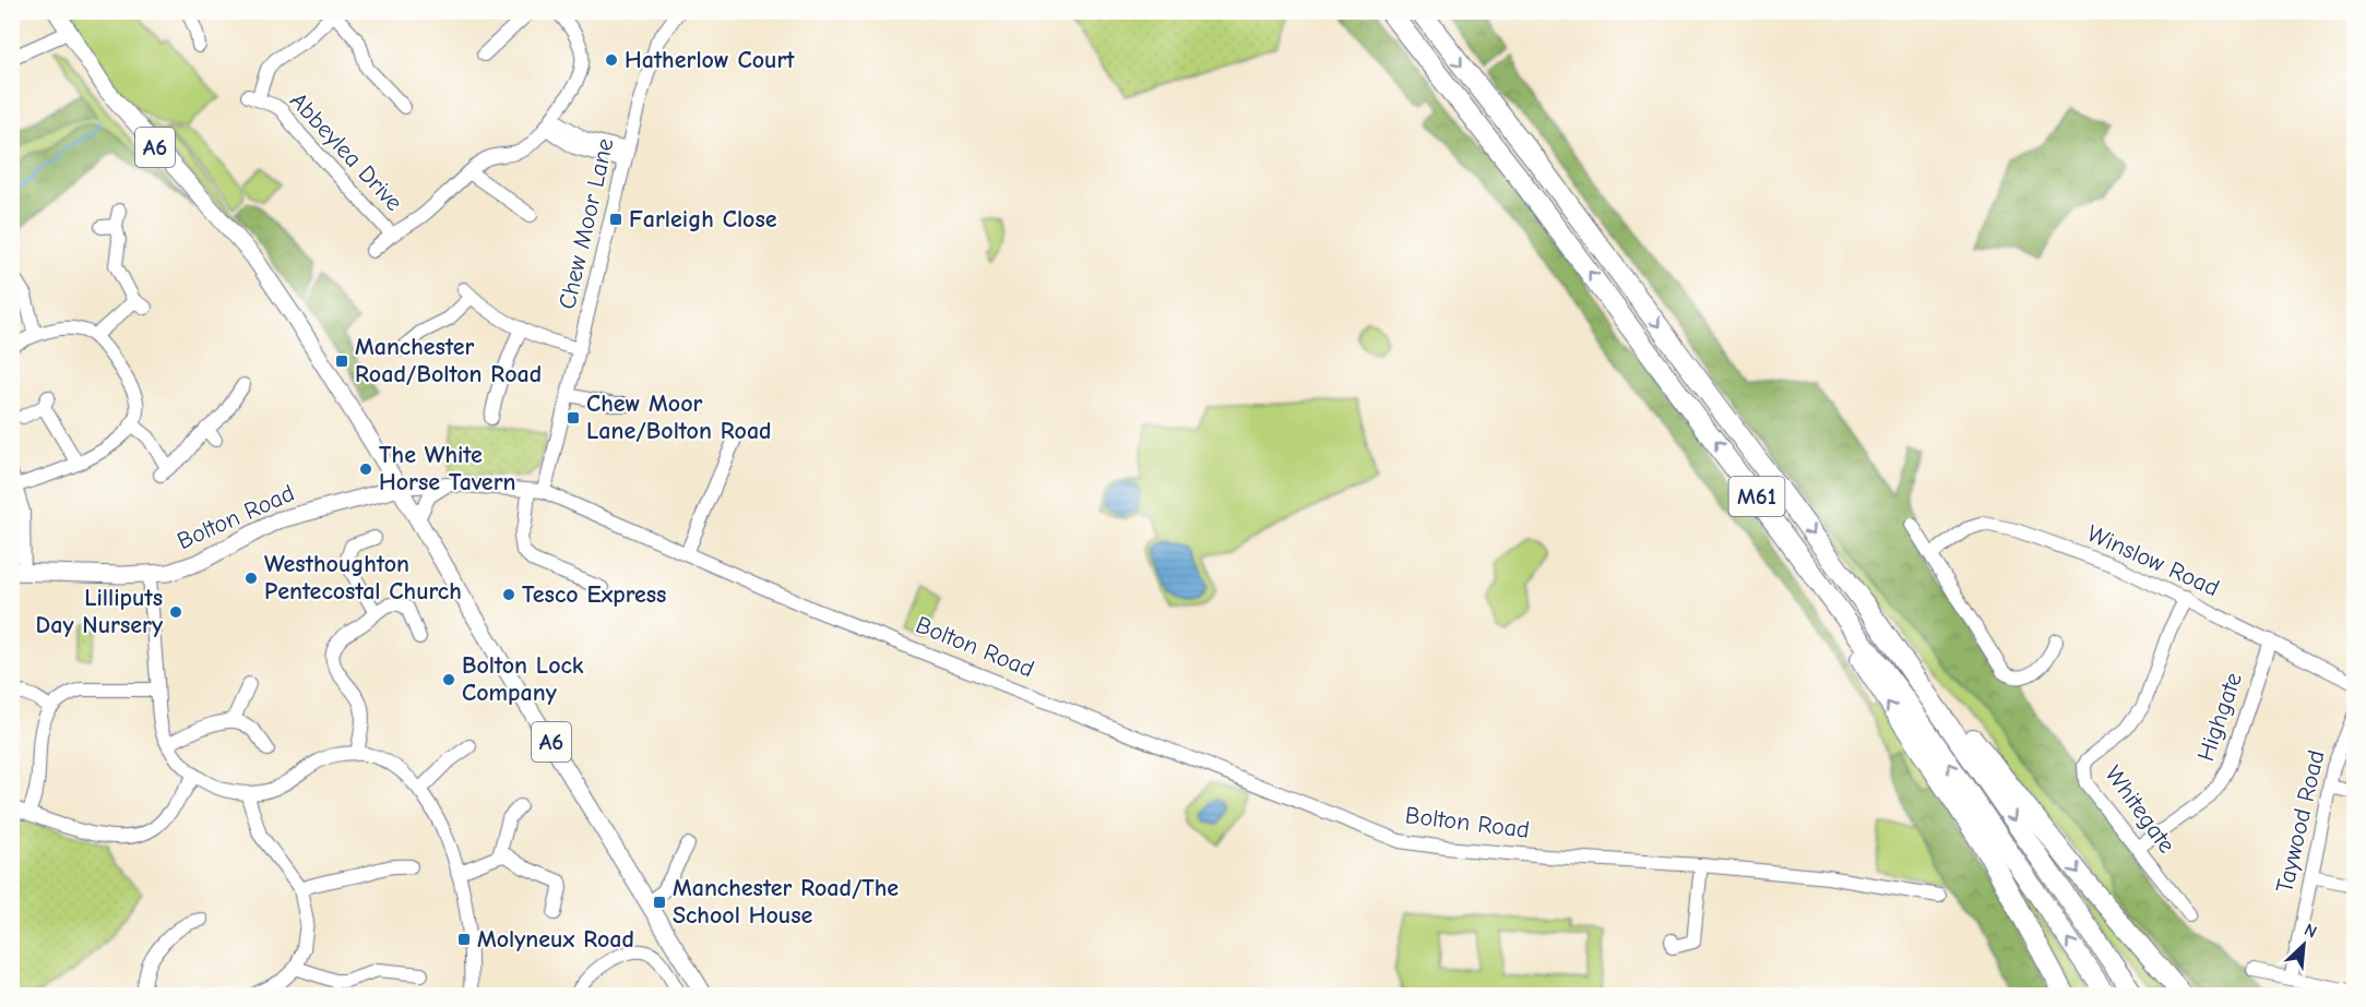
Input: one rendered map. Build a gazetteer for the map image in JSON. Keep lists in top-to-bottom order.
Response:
{
  "streets": {
    "highway": ["M61"],
    "main road": ["A6", "Bolton Road"],
    "street": [
      "Abbeylea Drive",
      "Chew Moor Lane",
      "Winslow Road",
      "Highgate",
      "Whitegate",
      "Taywood Road"
    ]
  },
  "crossings": [
    ["A6", "Bolton Road"],
    ["Chew Moor Lane", "Bolton Road"],
    ["Winslow Road", "Highgate"],
    ["Winslow Road", "Whitegate"],
    ["Highgate", "Whitegate"]
  ],
  "places": {
    "other": [
      "Hatherlow Court",
      "The White Horse Tavern",
      "Westhoughton Pentecostal Church",
      "Tesco Express",
      "Lilliputs Day Nursery",
      "Bolton Lock Company"
    ],
    "transit": [
      "Farleigh Close",
      "Manchester Road/Bolton Road",
      "Chew Moor Lane/Bolton Road",
      "Manchester Road/The School House",
      "Molyneux Road"
    ]
  },
  "north": "top right"
}
